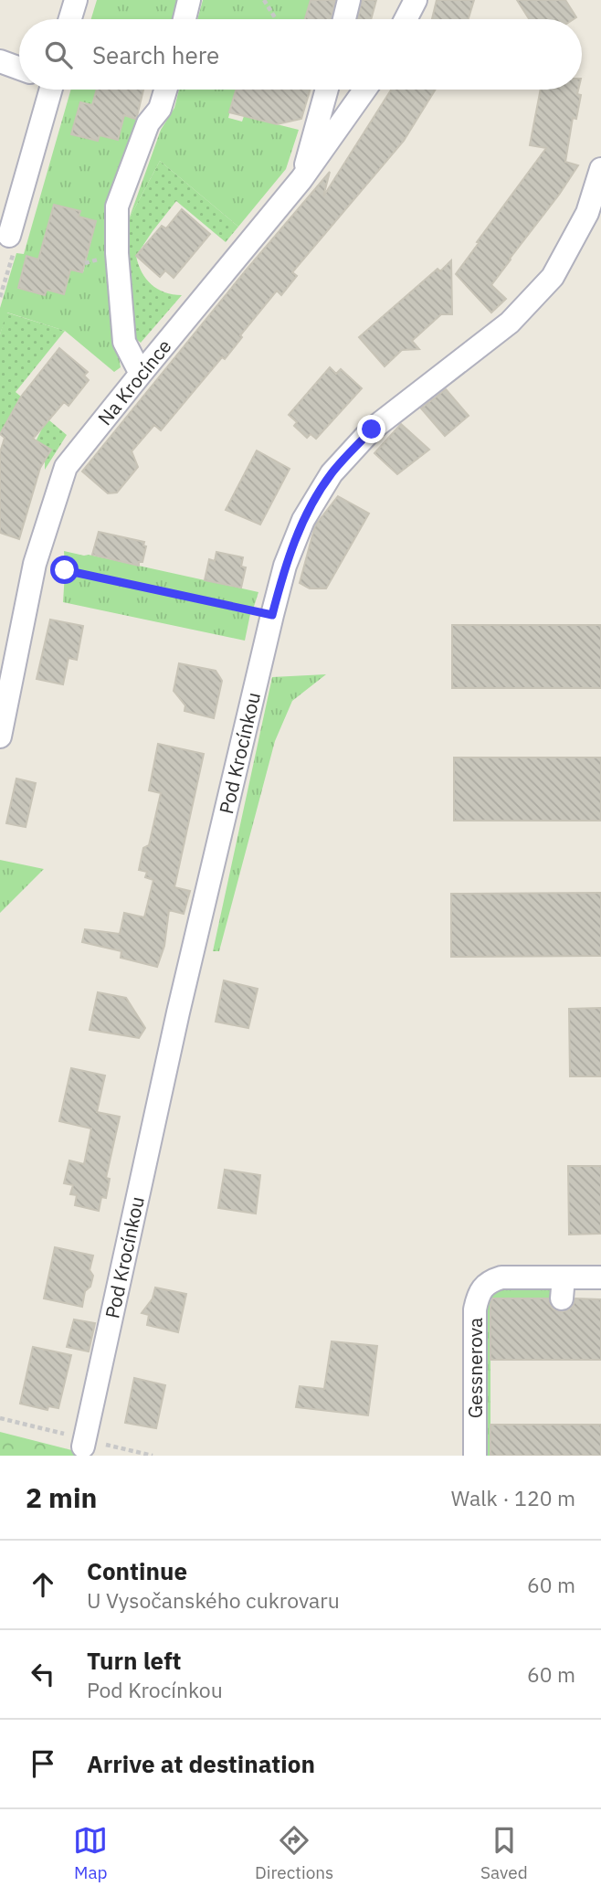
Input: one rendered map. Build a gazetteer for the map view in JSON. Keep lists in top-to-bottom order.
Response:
{
  "streets": {
    "street": ["Na Krocínce", "Pod Krocínkou", "Gessnerova"]
  },
  "page": {
    "search": "Search here",
    "heading": ["2 min", "Walk · 120 m"],
    "list": [
      ["Continue", "U Vysočanského cukrovaru", "60 m"],
      ["Turn left", "Pod Krocínkou", "60 m"],
      "Arrive at destination"
    ],
    "nav": ["Map", "Directions", "Saved"]
  }
}
